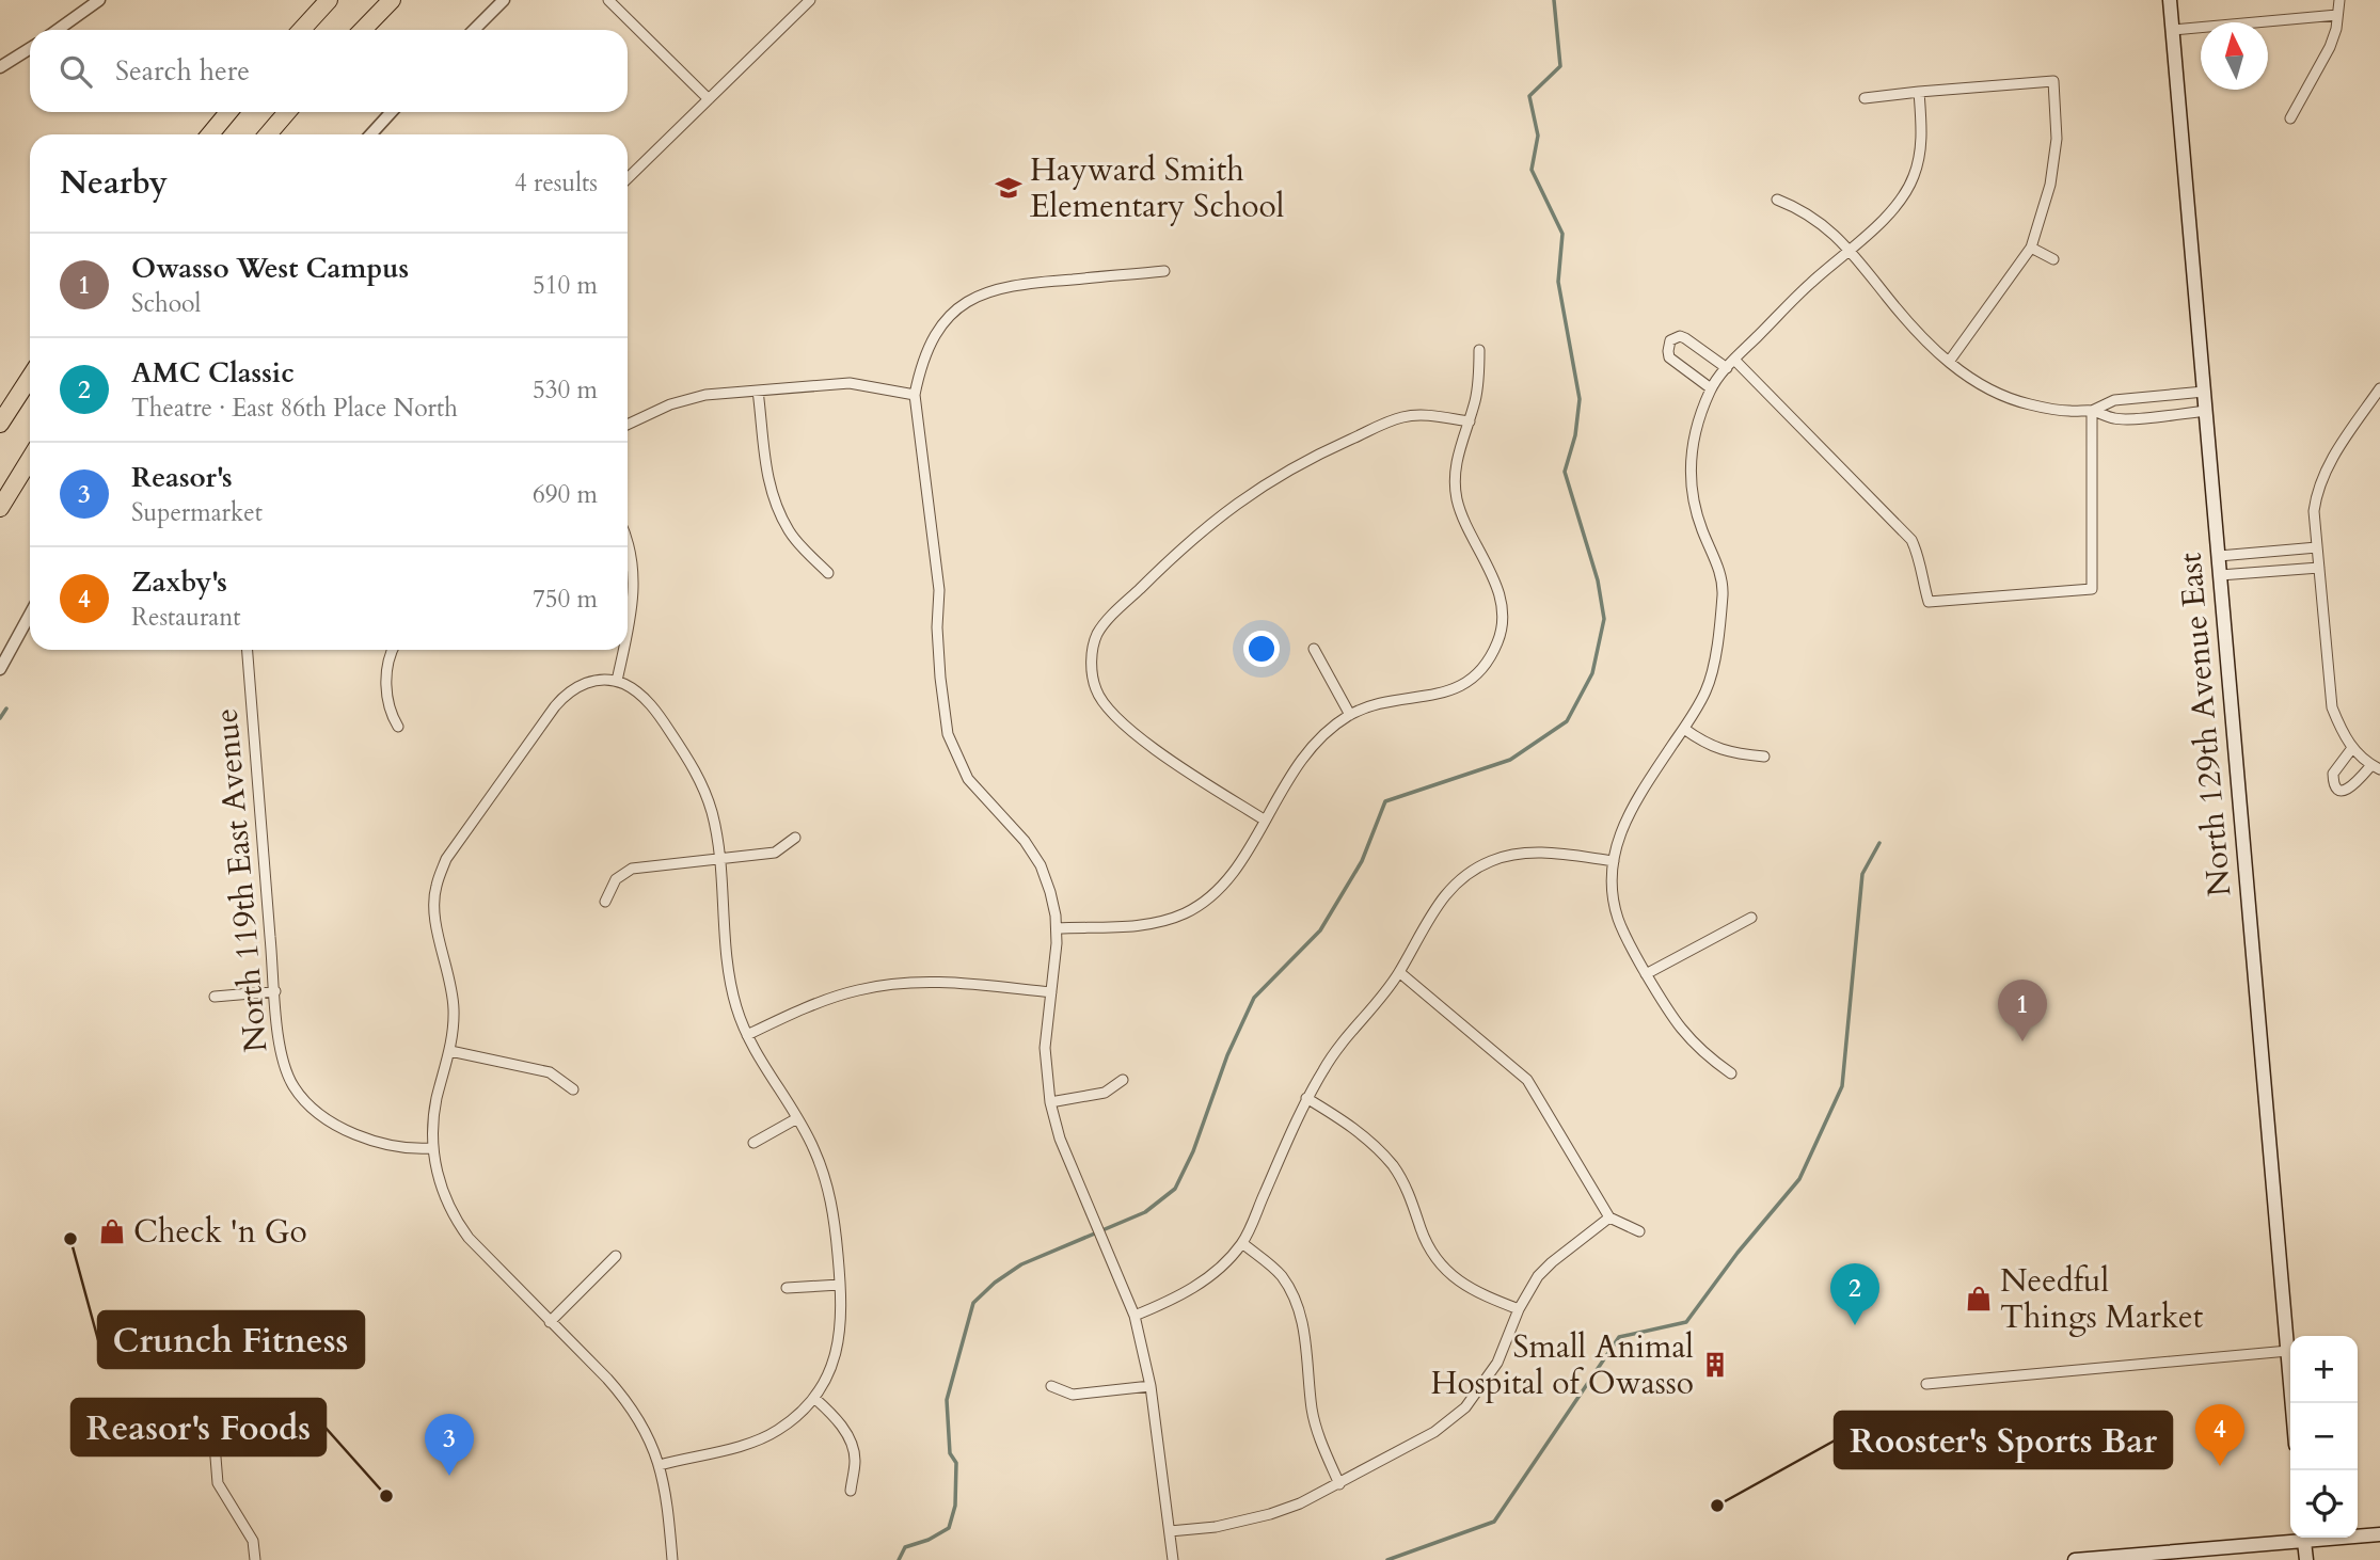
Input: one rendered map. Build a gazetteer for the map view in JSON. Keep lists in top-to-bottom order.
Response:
{
  "streets": {
    "main road": ["North 129th Avenue East"],
    "street": ["North 119th East Avenue"]
  },
  "places": {
    "school or university": ["Hayward Smith Elementary School"],
    "shop": ["Check 'n Go", "Needful Things Market"],
    "other": ["Crunch Fitness", "Reasor's Foods", "Rooster's Sports Bar"],
    "building": ["Small Animal Hospital of Owasso"]
  },
  "north": "top",
  "page": {
    "search": "Search here",
    "heading": ["Nearby", "4 results"],
    "list": [
      {
        "mark": "1",
        "name": "Owasso West Campus",
        "note": "School",
        "value": "510 m"
      },
      {
        "mark": "2",
        "name": "AMC Classic",
        "note": "Theatre · East 86th Place North",
        "value": "530 m"
      },
      {
        "mark": "3",
        "name": "Reasor's",
        "note": "Supermarket",
        "value": "690 m"
      },
      {
        "mark": "4",
        "name": "Zaxby's",
        "note": "Restaurant",
        "value": "750 m"
      }
    ],
    "pins": [
      "1",
      "2",
      "4",
      "3"
    ],
    "map_buttons": ["+", "−"]
  }
}
